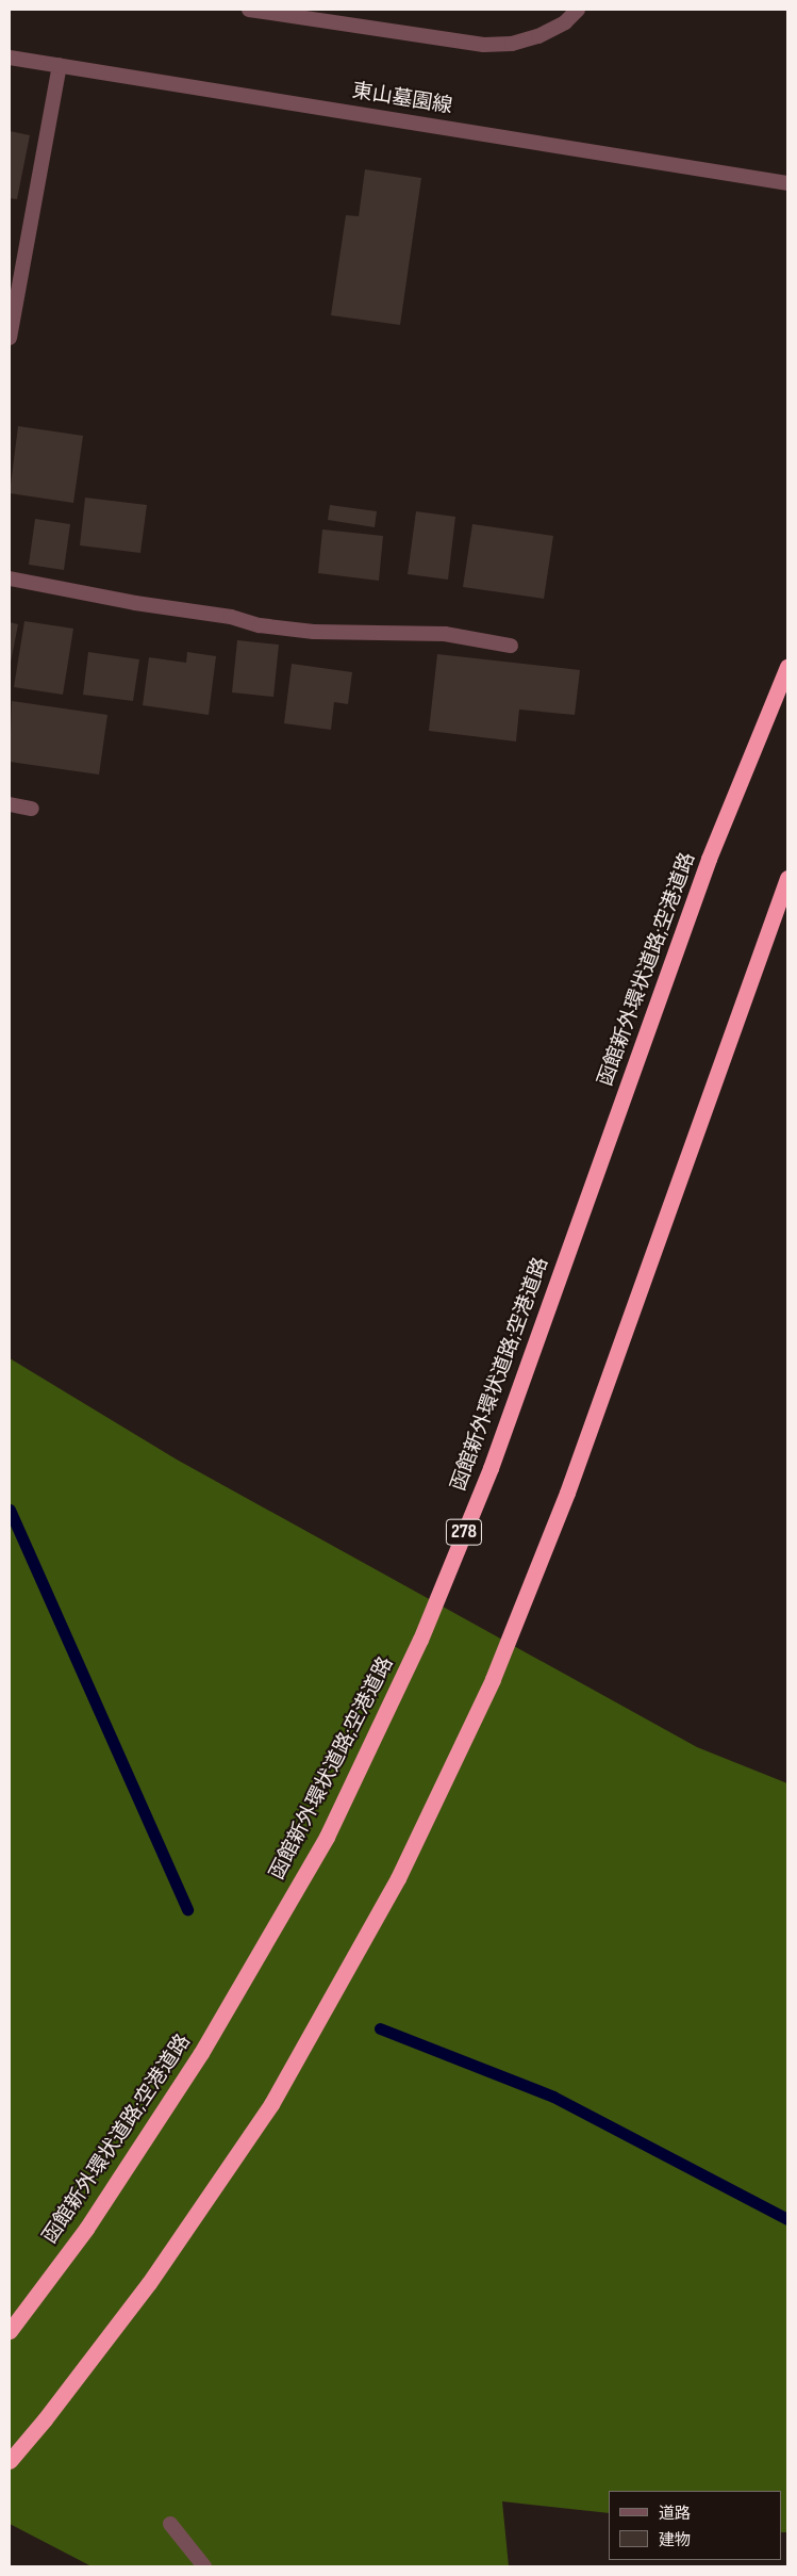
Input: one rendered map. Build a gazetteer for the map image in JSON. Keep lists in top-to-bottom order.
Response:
{
  "streets": {
    "highway": ["函館新外環状道路;空港道路", "278"],
    "street": ["東山墓園線"]
  },
  "legend": ["道路", "建物"]
}
